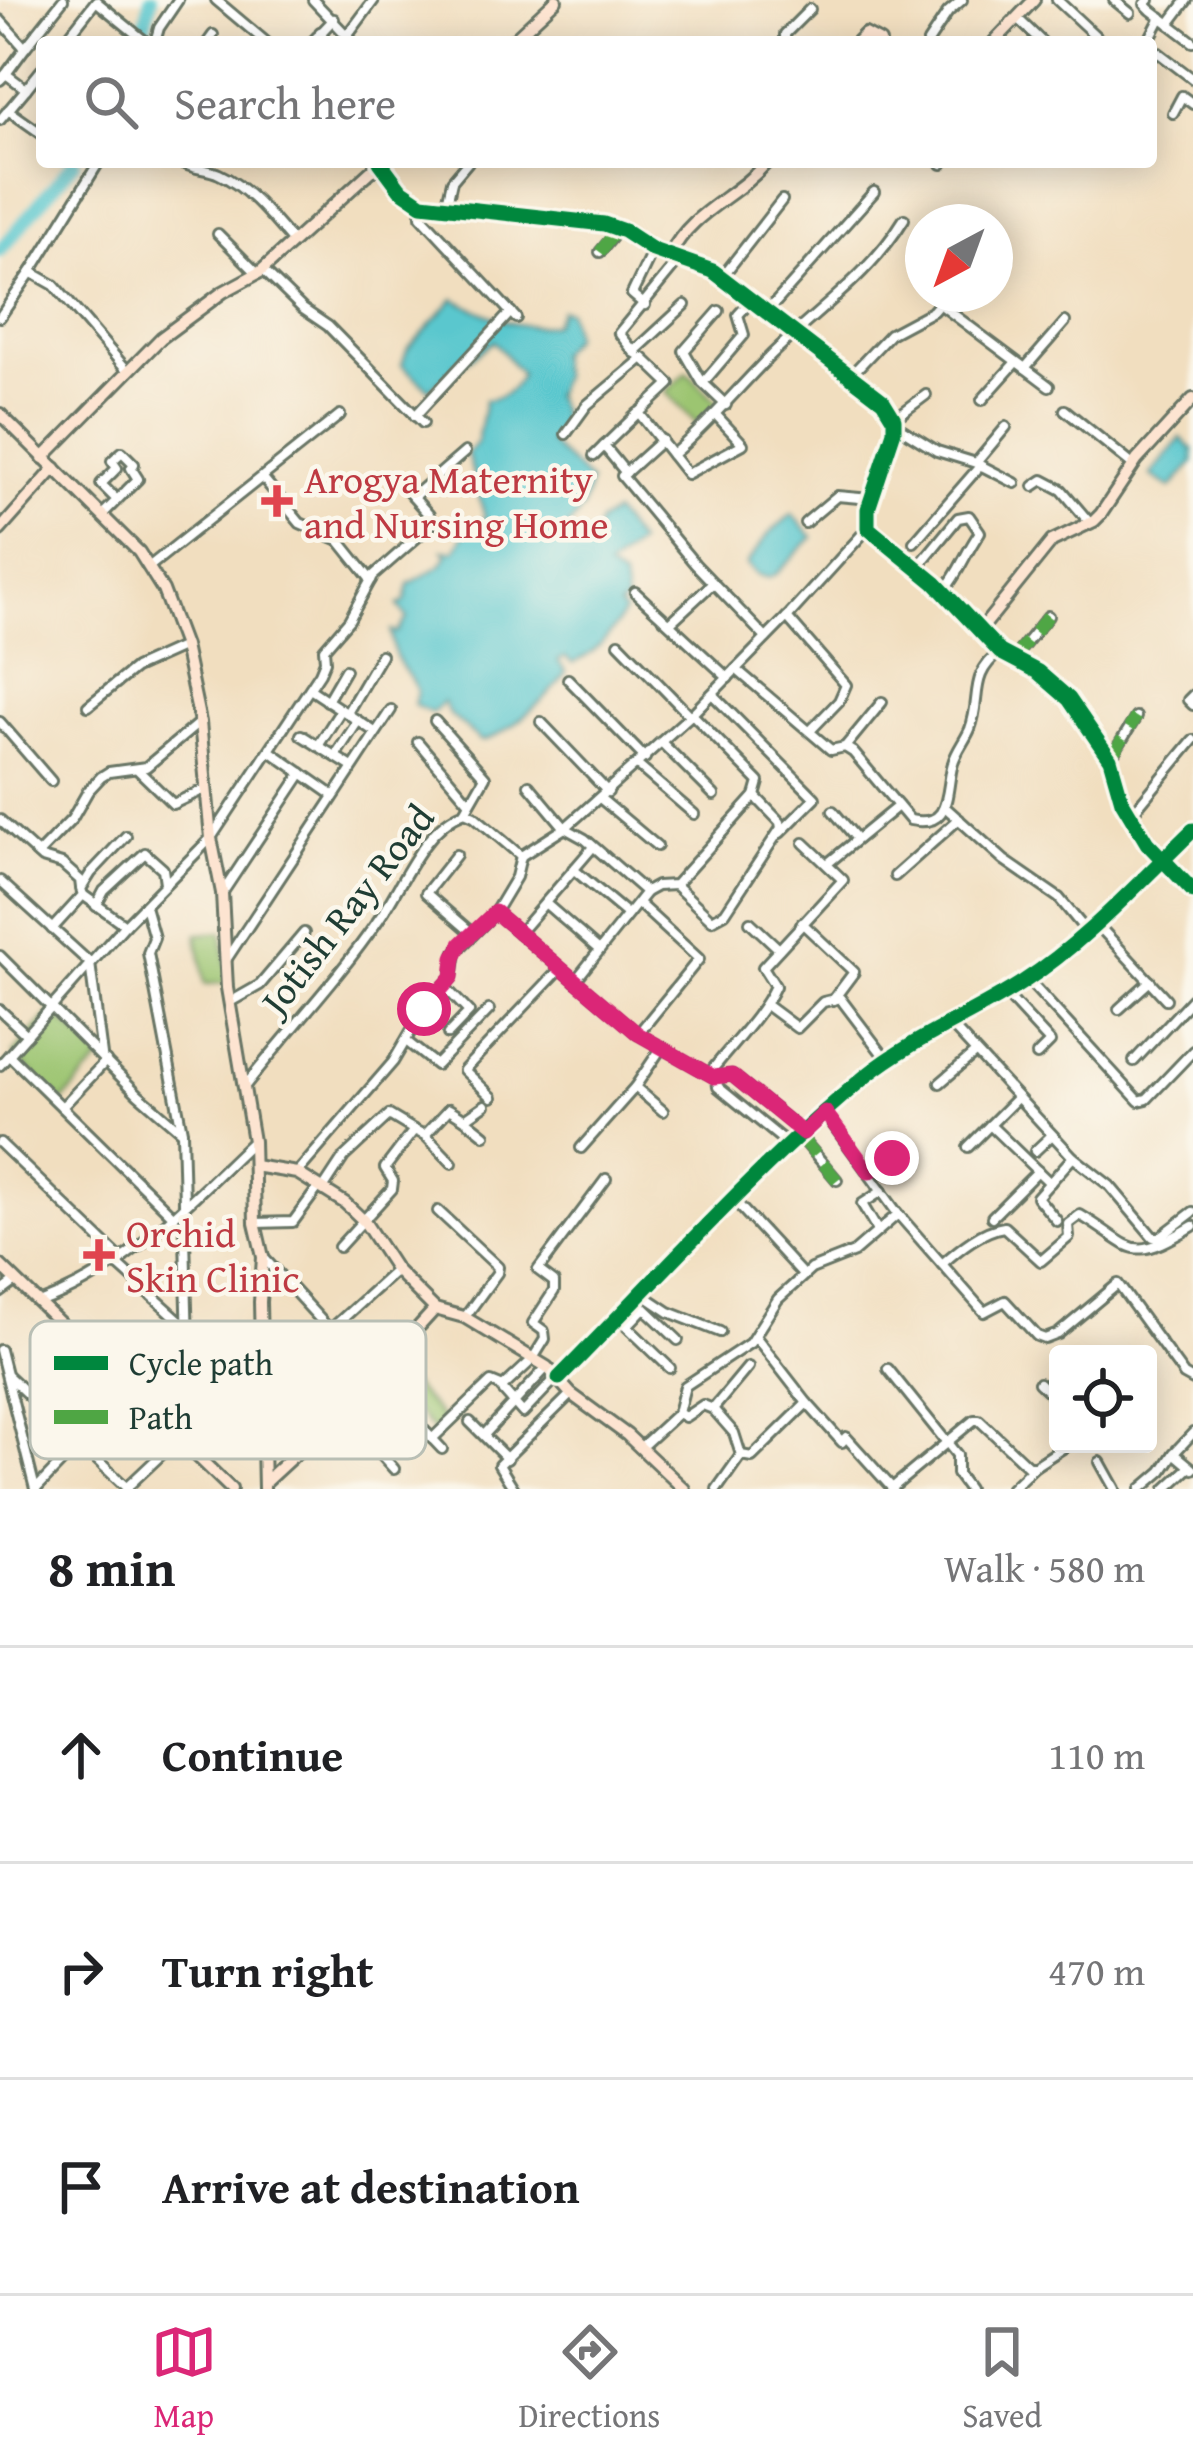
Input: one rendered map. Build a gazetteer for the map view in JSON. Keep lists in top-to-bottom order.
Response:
{
  "streets": {
    "street": ["Jotish Ray Road"]
  },
  "places": {
    "health": ["Arogya Maternity and Nursing Home", "Orchid Skin Clinic"]
  },
  "legend": ["Cycle path", "Path"],
  "north": "bottom left",
  "page": {
    "search": "Search here",
    "heading": ["8 min", "Walk · 580 m"],
    "list": [
      ["Continue", "110 m"],
      ["Turn right", "470 m"],
      "Arrive at destination"
    ],
    "nav": ["Map", "Directions", "Saved"]
  }
}
